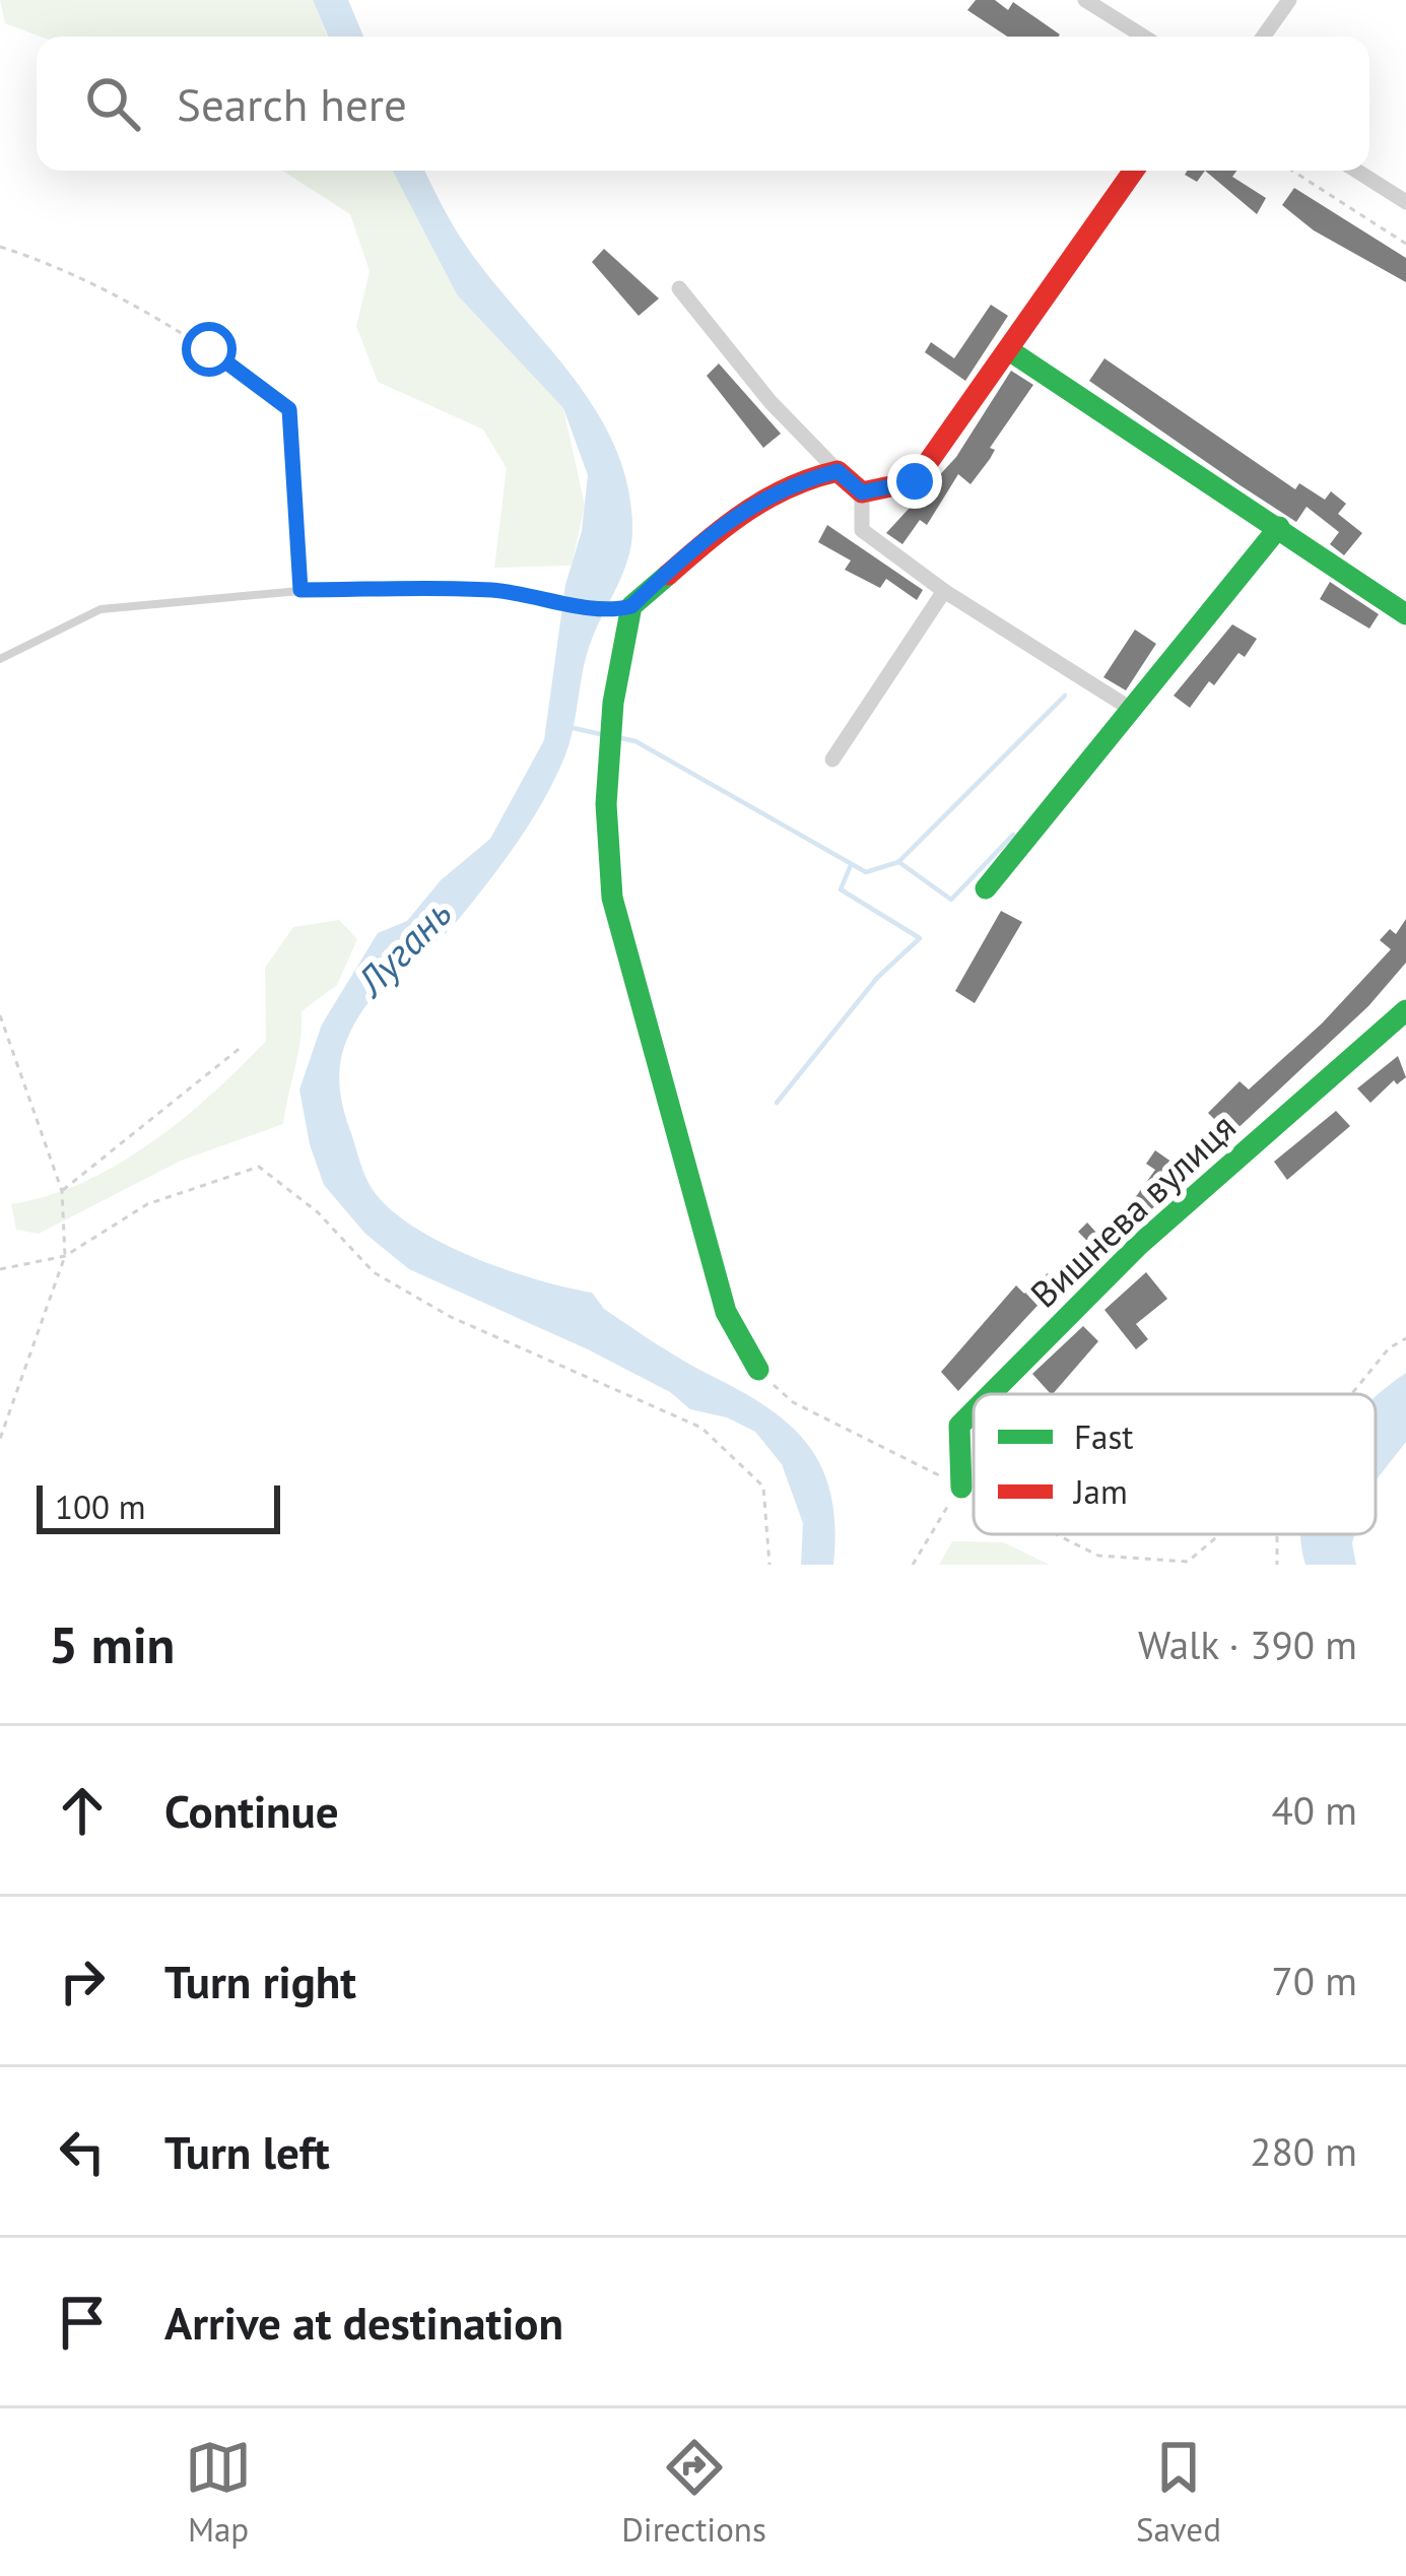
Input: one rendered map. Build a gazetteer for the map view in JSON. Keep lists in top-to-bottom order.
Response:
{
  "streets": {
    "street": ["Вишнева вулиця"]
  },
  "water": ["Лугань"],
  "legend": ["Fast", "Jam"],
  "scale_bar": "100 m",
  "page": {
    "search": "Search here",
    "scale": "100 m",
    "heading": ["5 min", "Walk · 390 m"],
    "list": [
      ["Continue", "40 m"],
      ["Turn right", "70 m"],
      ["Turn left", "280 m"],
      "Arrive at destination"
    ],
    "nav": ["Map", "Directions", "Saved"]
  }
}
